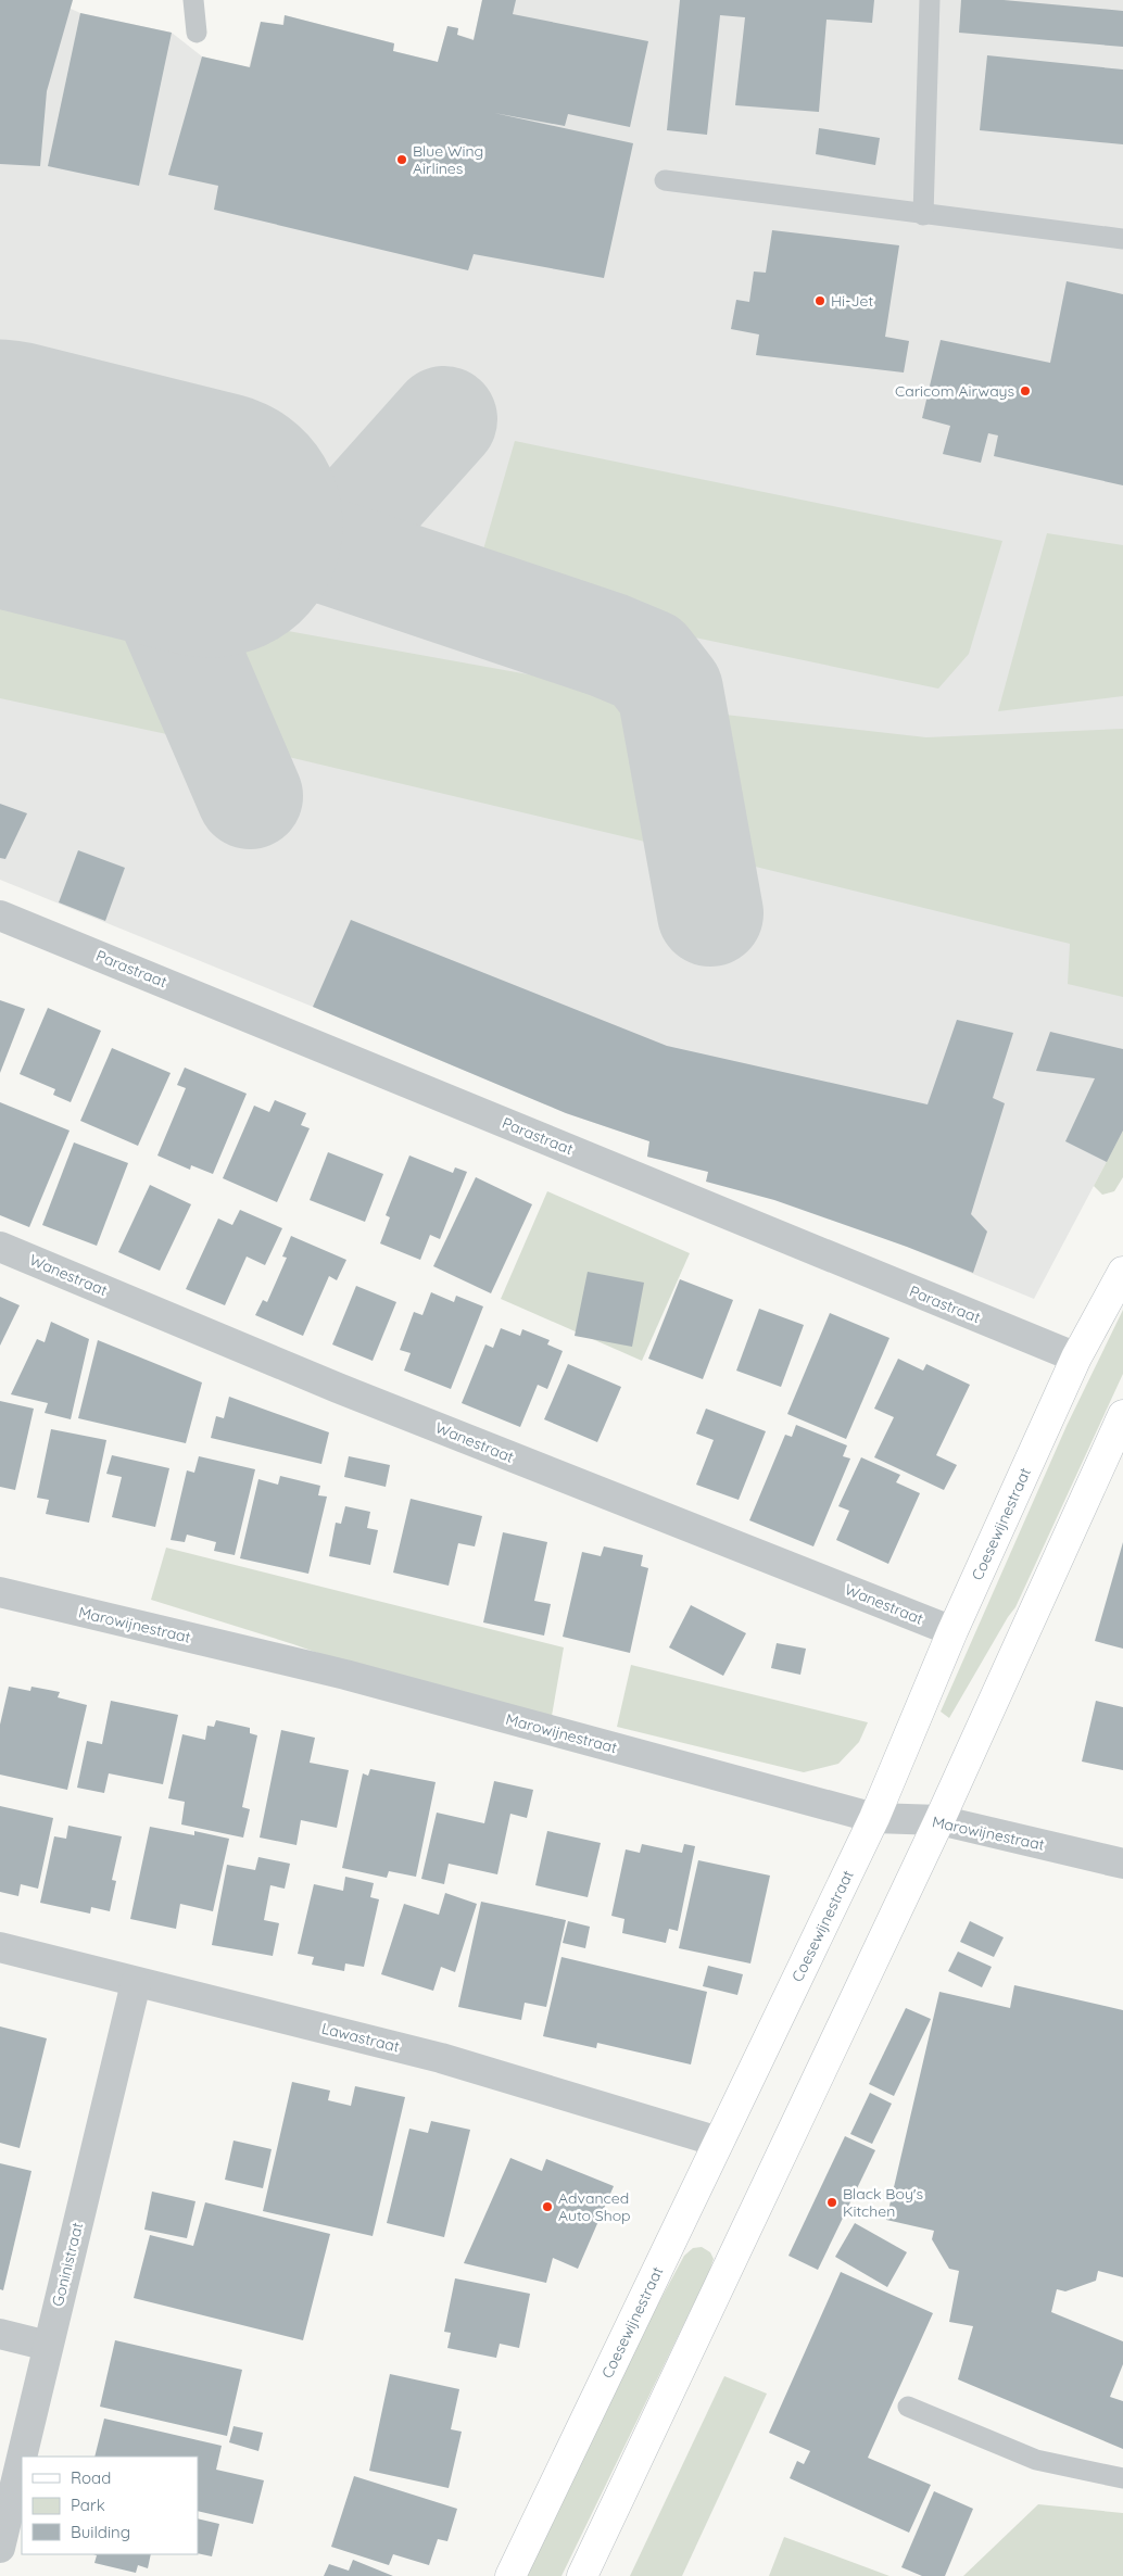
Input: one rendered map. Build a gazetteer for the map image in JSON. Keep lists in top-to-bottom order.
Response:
{
  "streets": {
    "main road": ["Coesewijnestraat"],
    "street": [
      "Parastraat",
      "Wanestraat",
      "Marowijnestraat",
      "Lawastraat",
      "Goninistraat"
    ]
  },
  "crossings": [
    ["Parastraat", "Coesewijnestraat"],
    ["Wanestraat", "Coesewijnestraat"],
    ["Coesewijnestraat", "Marowijnestraat"],
    ["Coesewijnestraat", "Lawastraat"],
    ["Lawastraat", "Goninistraat"]
  ],
  "places": [
    "Blue Wing Airlines",
    "Hi-Jet",
    "Caricom Airways",
    "Black Boy's Kitchen",
    "Advanced Auto Shop"
  ],
  "legend": ["Road", "Park", "Building"]
}
